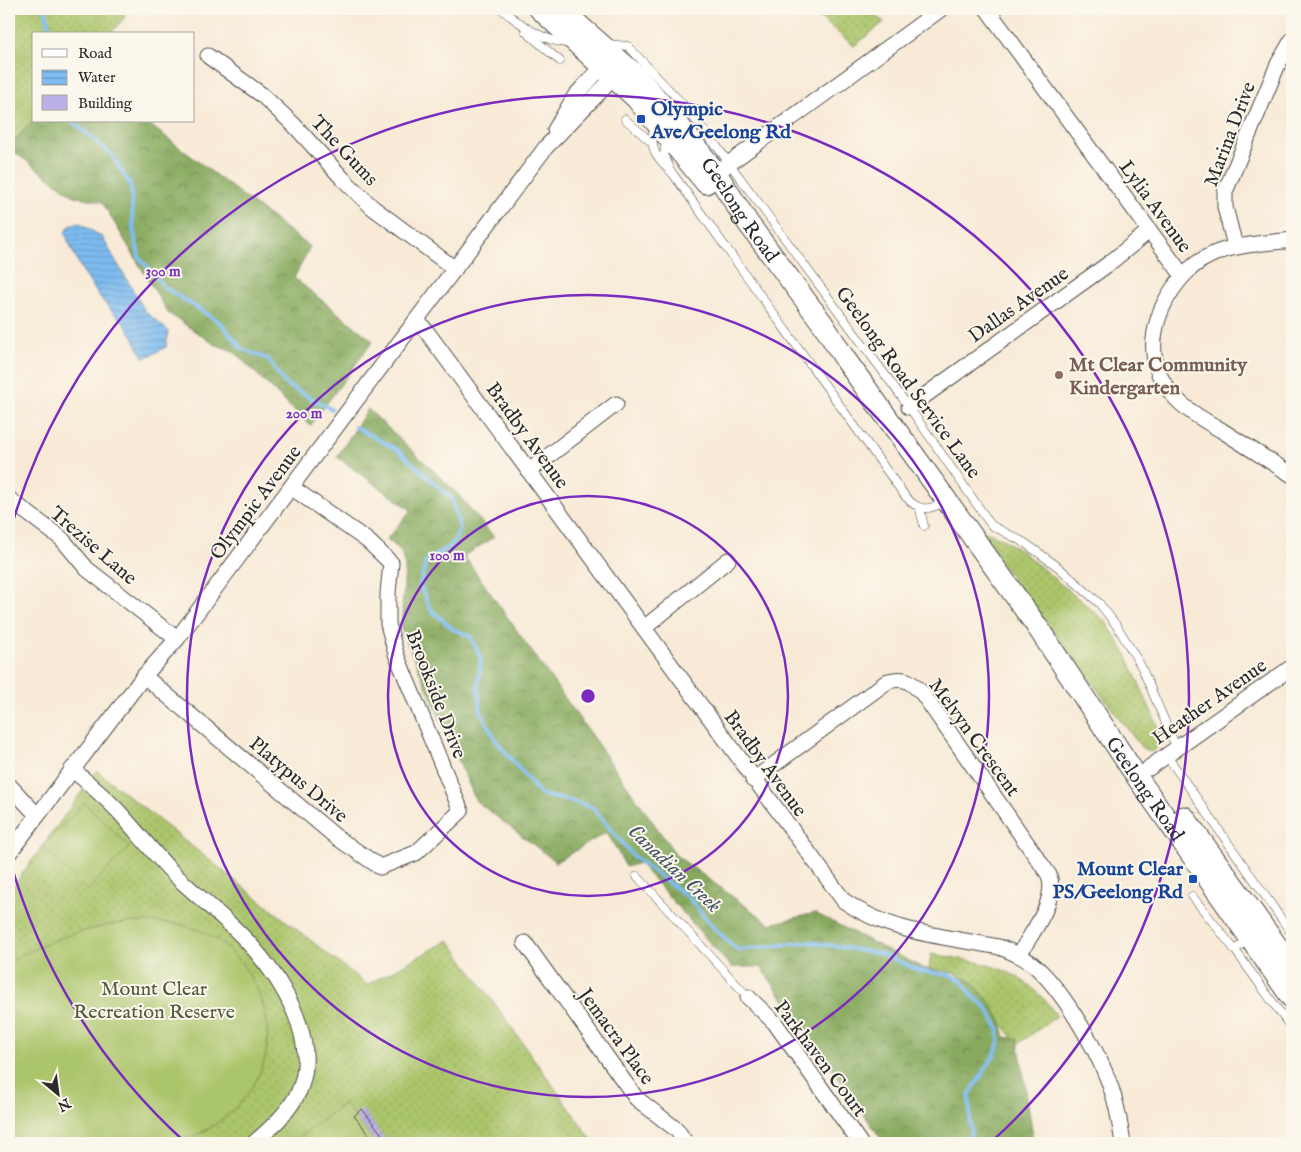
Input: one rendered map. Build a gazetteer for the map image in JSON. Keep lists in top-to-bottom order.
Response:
{
  "streets": {
    "main road": ["Geelong Road"],
    "street": [
      "Marina Drive",
      "The Gums",
      "Lylia Avenue",
      "Dallas Avenue",
      "Bradby Avenue",
      "Olympic Avenue",
      "Trezise Lane",
      "Brookside Drive",
      "Heather Avenue",
      "Melvyn Crescent",
      "Platypus Drive",
      "Jemacra Place",
      "Parkhaven Court"
    ],
    "lane": ["Geelong Road Service Lane"]
  },
  "crossings": [
    ["The Gums", "Olympic Avenue"],
    ["Lylia Avenue", "Dallas Avenue"],
    ["Geelong Road", "Geelong Road Service Lane"],
    ["Geelong Road", "Olympic Avenue"],
    ["Geelong Road", "Heather Avenue"],
    ["Dallas Avenue", "Geelong Road Service Lane"],
    ["Geelong Road Service Lane", "Olympic Avenue"],
    ["Geelong Road Service Lane", "Heather Avenue"],
    ["Bradby Avenue", "Olympic Avenue"],
    ["Bradby Avenue", "Melvyn Crescent"],
    ["Olympic Avenue", "Trezise Lane"],
    ["Olympic Avenue", "Brookside Drive"],
    ["Olympic Avenue", "Platypus Drive"],
    ["Brookside Drive", "Platypus Drive"]
  ],
  "water": ["Canadian Creek"],
  "parks": ["Mount Clear Recreation Reserve"],
  "places": {
    "transit": ["Olympic Ave/Geelong Rd", "Mount Clear PS/Geelong Rd"],
    "other": ["Mt Clear Community Kindergarten"]
  },
  "legend": ["Road", "Water", "Building"],
  "north": "bottom right",
  "rings": ["300 m", "200 m", "100 m"]
}
